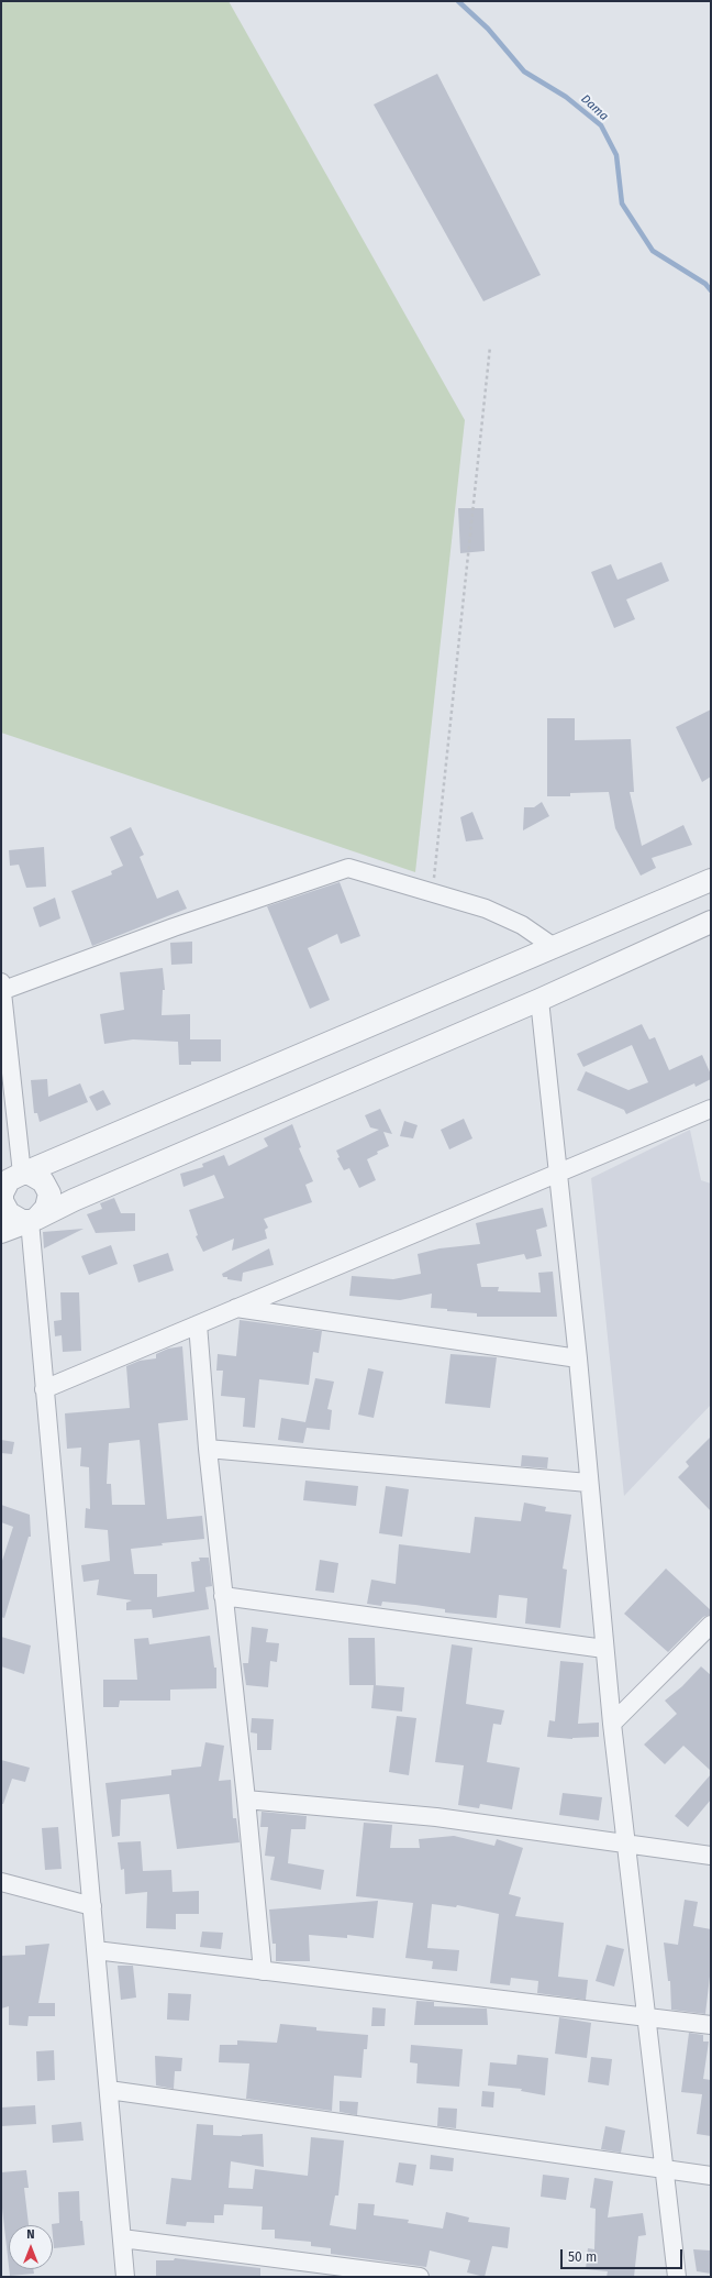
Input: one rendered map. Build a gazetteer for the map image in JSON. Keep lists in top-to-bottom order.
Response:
{
  "water": ["Dama"],
  "scale_bar": "50 m",
  "north": "top"
}
